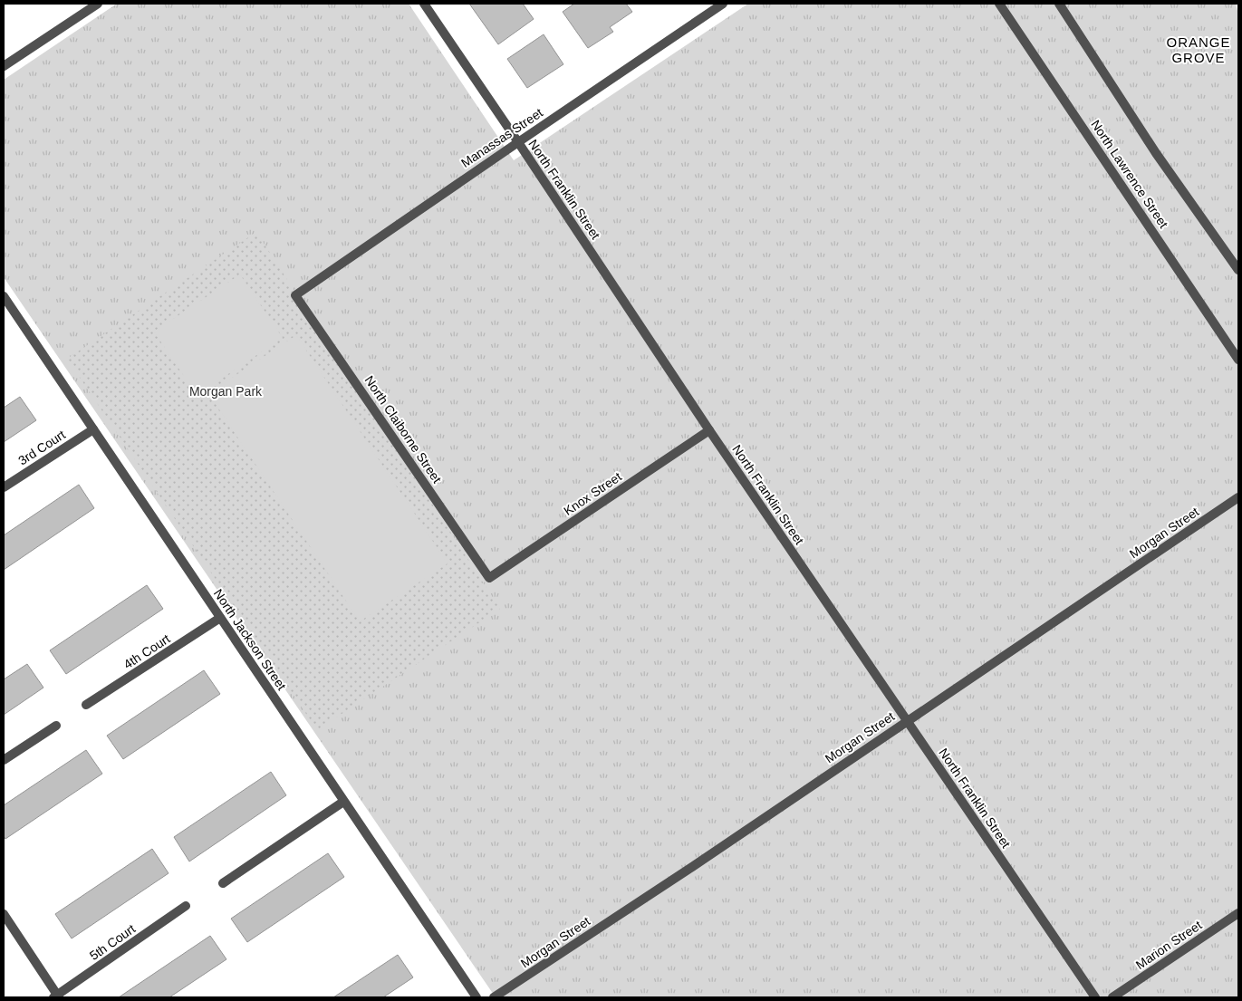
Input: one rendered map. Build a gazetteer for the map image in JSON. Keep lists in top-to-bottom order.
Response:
{
  "streets": {
    "street": [
      "Manassas Street",
      "North Lawrence Street",
      "North Franklin Street",
      "North Claiborne Street",
      "3rd Court",
      "Knox Street",
      "Morgan Street",
      "North Jackson Street",
      "4th Court",
      "5th Court",
      "Marion Street"
    ]
  },
  "crossings": [
    ["Manassas Street", "North Franklin Street"],
    ["Manassas Street", "North Claiborne Street"],
    ["North Franklin Street", "Knox Street"],
    ["North Franklin Street", "Morgan Street"],
    ["North Claiborne Street", "Knox Street"],
    ["3rd Court", "North Jackson Street"],
    ["North Jackson Street", "4th Court"]
  ],
  "districts": ["ORANGE GROVE"],
  "parks": ["Morgan Park"]
}
